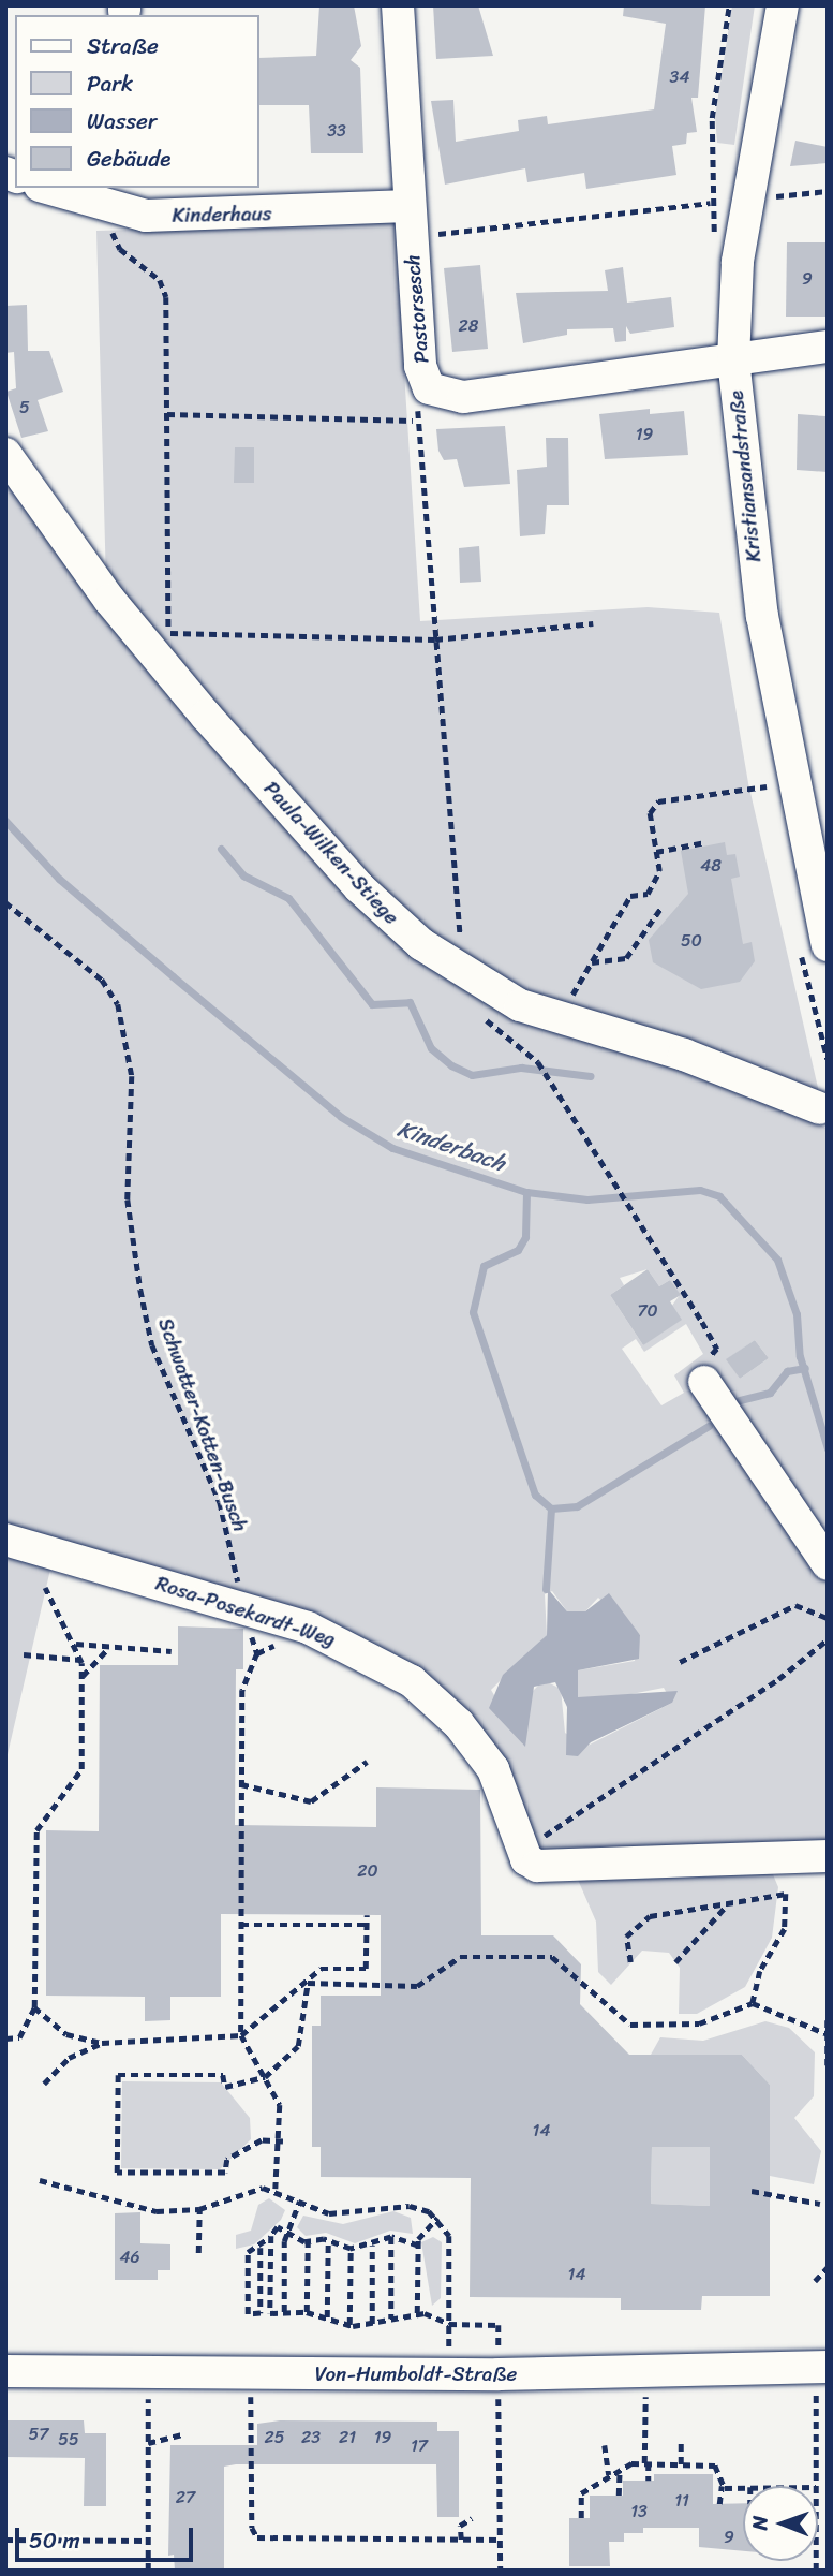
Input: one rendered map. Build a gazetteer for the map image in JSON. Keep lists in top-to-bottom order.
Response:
{
  "streets": {
    "street": [
      "Kinderhaus",
      "Pastorsesch",
      "Kristiansandstraße",
      "Paula-Wilken-Stiege",
      "Rosa-Posekardt-Weg",
      "Von-Humboldt-Straße"
    ],
    "path": ["Schwatter-Kotten-Busch"]
  },
  "crossings": [
    ["Kinderhaus", "Pastorsesch"],
    ["Pastorsesch", "Kristiansandstraße"],
    ["Schwatter-Kotten-Busch", "Rosa-Posekardt-Weg"]
  ],
  "water": ["Kinderbach"],
  "house_numbers": [
    "34",
    "33",
    "9",
    "28",
    "5",
    "19",
    "48",
    "50",
    "70",
    "20",
    "14",
    "46",
    "14",
    "57",
    "25",
    "23",
    "21",
    "19",
    "55",
    "17",
    "27",
    "11",
    "13",
    "9"
  ],
  "legend": [
    "Straße",
    "Park",
    "Wasser",
    "Gebäude"
  ],
  "scale_bar": "50 m",
  "north": "left"
}
